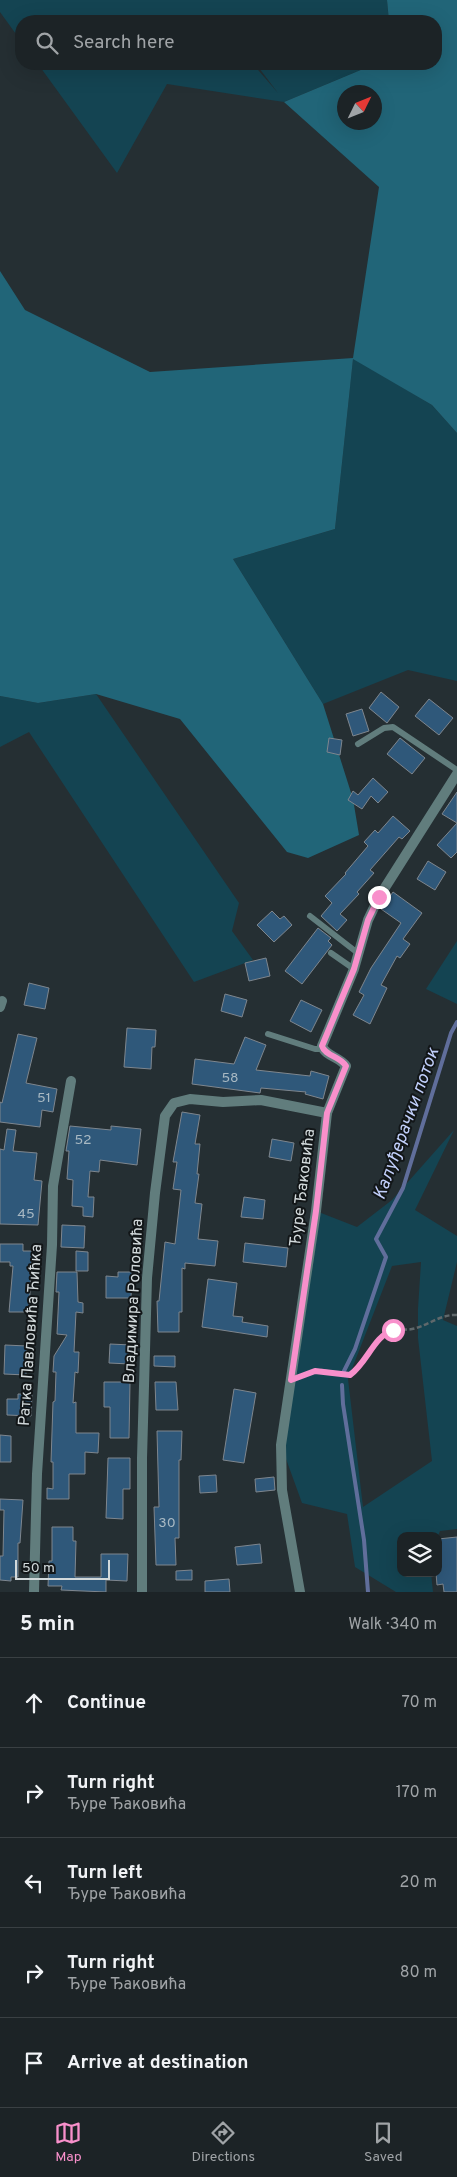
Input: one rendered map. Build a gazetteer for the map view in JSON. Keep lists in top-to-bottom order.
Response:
{
  "streets": {
    "street": ["Ђуре Ђаковића", "Владимира Роловића", "Ратка Павловића Ћићка"]
  },
  "crossings": [
    ["Ђуре Ђаковића", "Владимира Роловића"]
  ],
  "water": ["Калуђерачки поток"],
  "house_numbers": [
    "58",
    "51",
    "52",
    "45",
    "30"
  ],
  "scale_bar": "50 m",
  "north": "top right",
  "page": {
    "search": "Search here",
    "scale": "50 m",
    "heading": ["5 min", "Walk · 340 m"],
    "list": [
      ["Continue", "70 m"],
      ["Turn right", "Ђуре Ђаковића", "170 m"],
      ["Turn left", "Ђуре Ђаковића", "20 m"],
      ["Turn right", "Ђуре Ђаковића", "80 m"],
      "Arrive at destination"
    ],
    "nav": ["Map", "Directions", "Saved"]
  }
}
